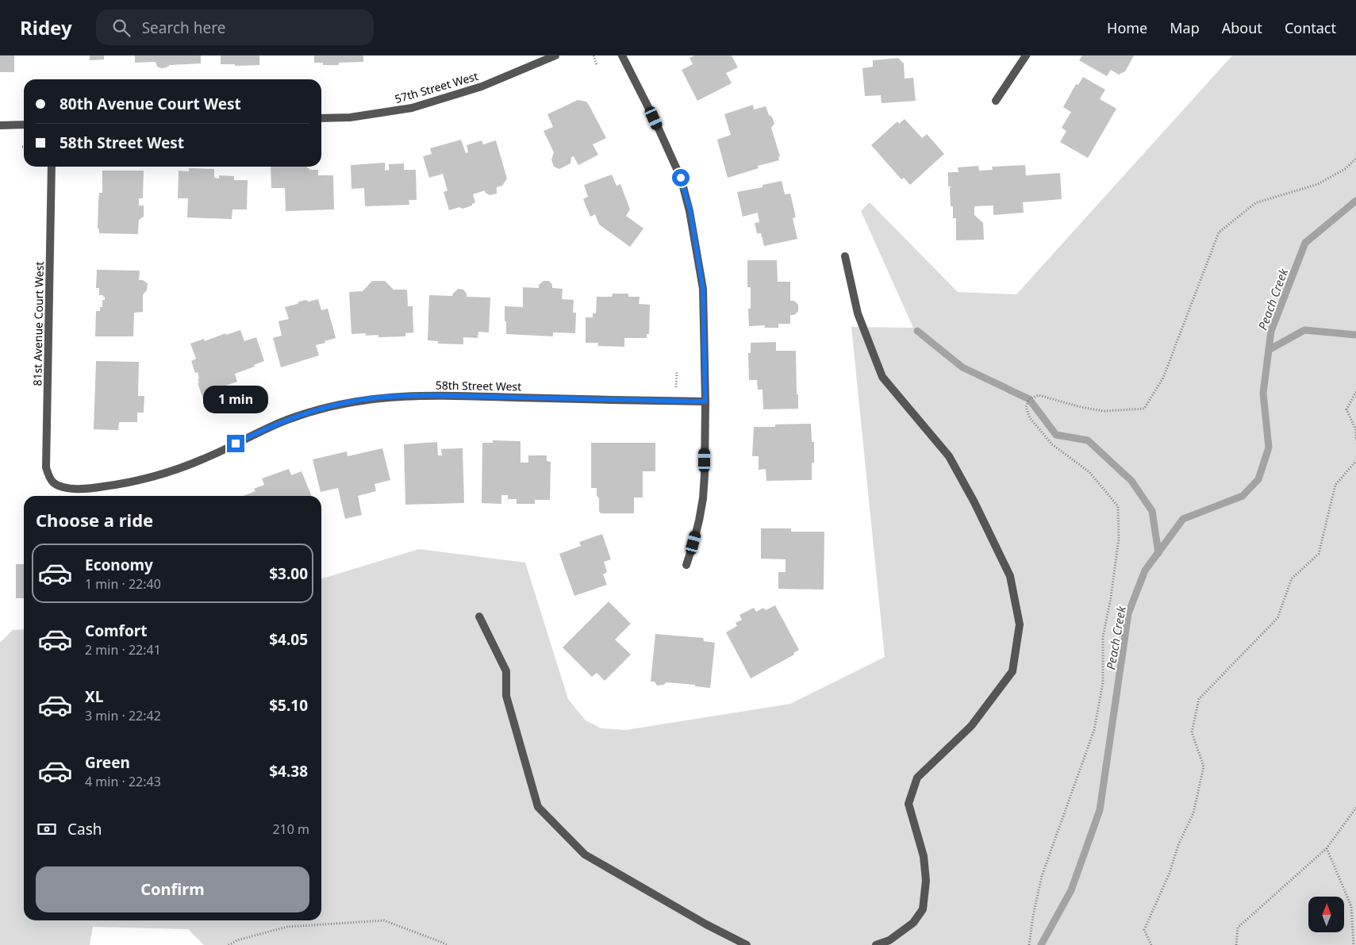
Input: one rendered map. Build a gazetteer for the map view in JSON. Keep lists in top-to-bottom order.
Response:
{
  "streets": {
    "street": ["57th Street West", "81st Avenue Court West", "58th Street West"]
  },
  "crossings": [
    ["81st Avenue Court West", "58th Street West"]
  ],
  "water": ["Peach Creek"],
  "north": "top",
  "page": {
    "header": "Ridey",
    "search": "Search here",
    "nav": [
      "Home",
      "Map",
      "About",
      "Contact"
    ],
    "banner": ["80th Avenue Court West", "58th Street West"],
    "bubble": "1 min",
    "heading": "Choose a ride",
    "list": [
      {
        "name": "Economy",
        "note": "1 min · 22:40",
        "value": "$3.00"
      },
      {
        "name": "Comfort",
        "note": "2 min · 22:41",
        "value": "$4.05"
      },
      {
        "name": "XL",
        "note": "3 min · 22:42",
        "value": "$5.10"
      },
      {
        "name": "Green",
        "note": "4 min · 22:43",
        "value": "$4.38"
      }
    ],
    "pay": ["Cash", "210 m"],
    "buttons": "Confirm"
  }
}
